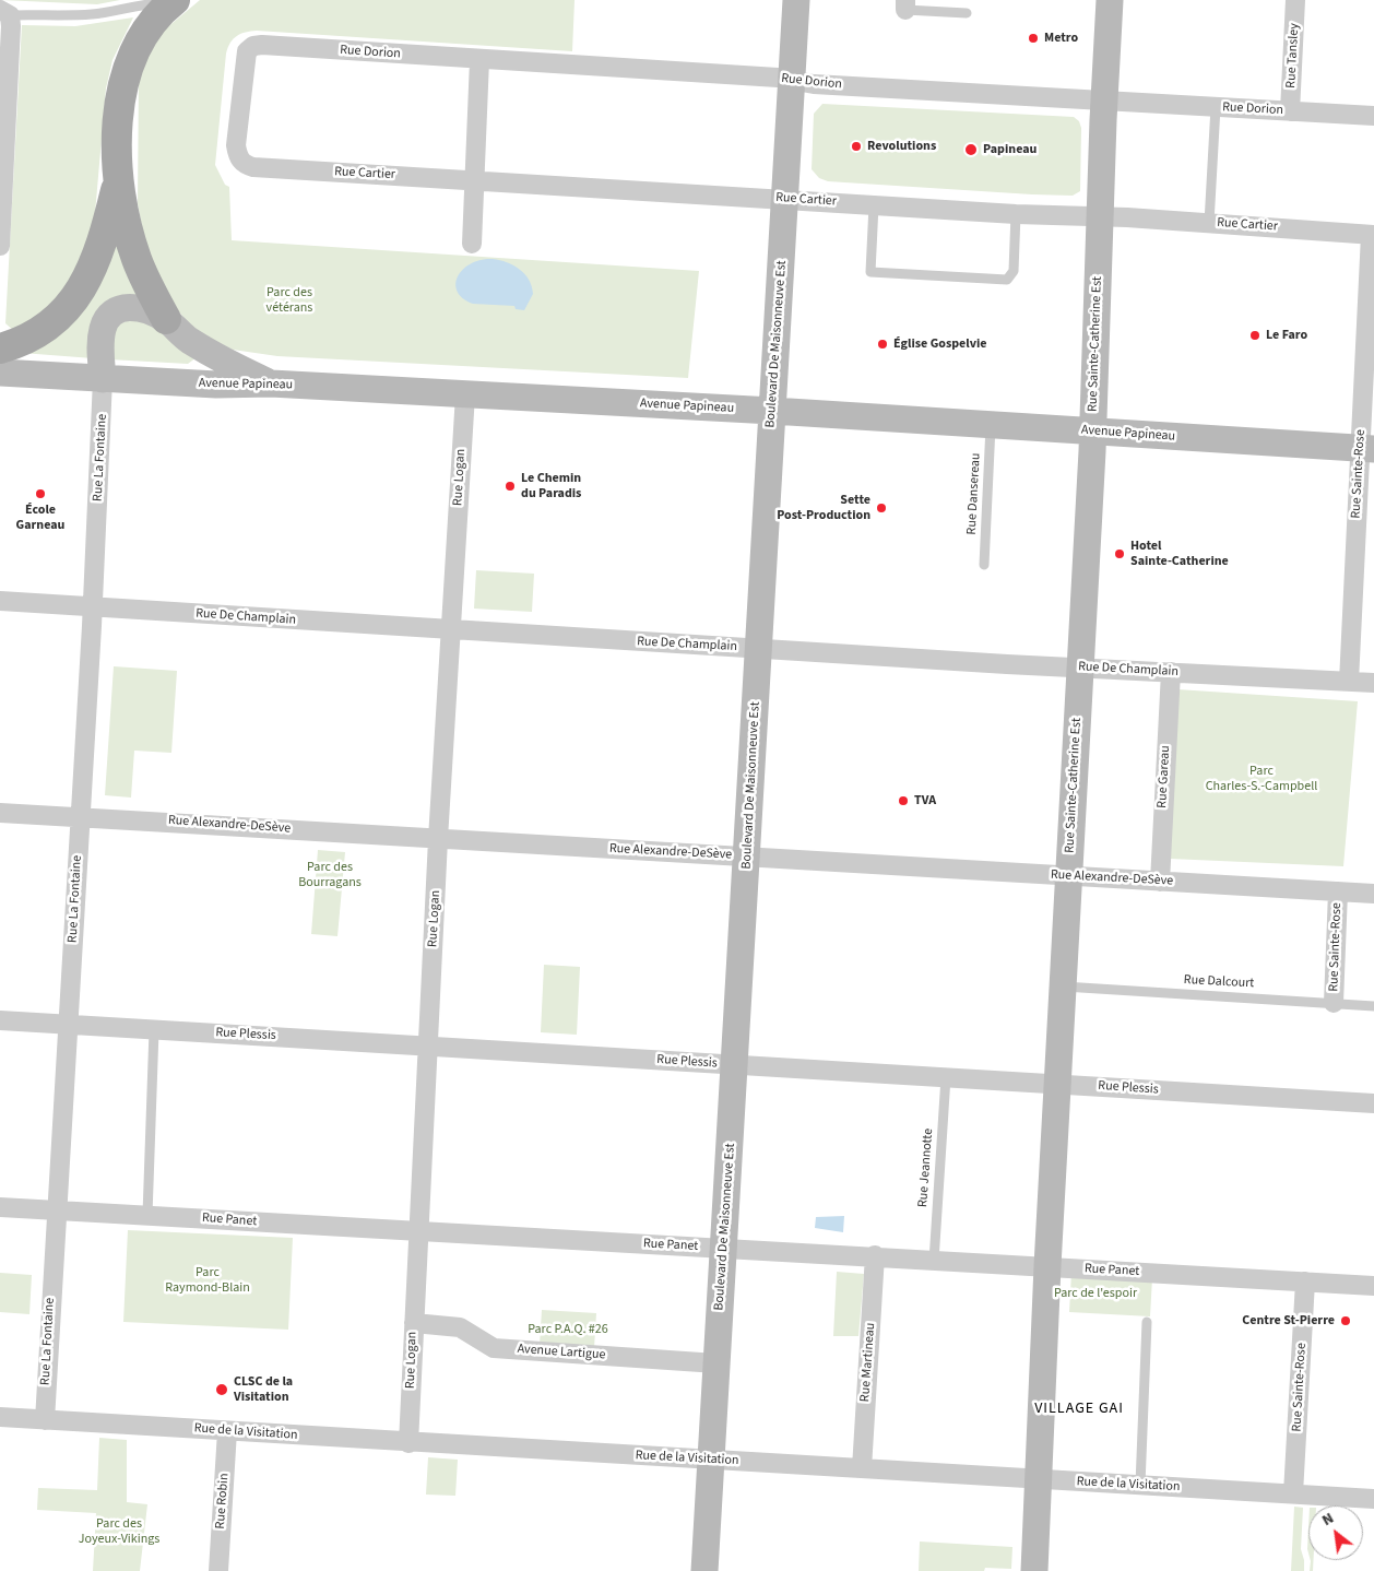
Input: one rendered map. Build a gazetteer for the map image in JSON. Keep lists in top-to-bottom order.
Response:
{
  "streets": {
    "street": [
      "Rue Dorion",
      "Rue Tansley",
      "Rue Cartier",
      "Boulevard De Maisonneuve Est",
      "Rue Sainte-Catherine Est",
      "Avenue Papineau",
      "Rue La Fontaine",
      "Rue Sainte-Rose",
      "Rue Logan",
      "Rue De Champlain",
      "Rue Gareau",
      "Rue Alexandre-DeSève",
      "Rue Plessis",
      "Rue Panet",
      "Avenue Lartigue",
      "Rue Martineau",
      "Rue de la Visitation",
      "Rue Robin"
    ],
    "lane": ["Rue Dansereau", "Rue Dalcourt", "Rue Jeannotte"]
  },
  "crossings": [
    ["Rue Dorion", "Rue Tansley"],
    ["Rue Dorion", "Rue Cartier"],
    ["Rue Dorion", "Boulevard De Maisonneuve Est"],
    ["Rue Dorion", "Rue Sainte-Catherine Est"],
    ["Rue Cartier", "Boulevard De Maisonneuve Est"],
    ["Rue Cartier", "Rue Sainte-Catherine Est"],
    ["Rue Cartier", "Rue Sainte-Rose"],
    ["Boulevard De Maisonneuve Est", "Avenue Papineau"],
    ["Boulevard De Maisonneuve Est", "Rue De Champlain"],
    ["Boulevard De Maisonneuve Est", "Rue Alexandre-DeSève"],
    ["Boulevard De Maisonneuve Est", "Rue Plessis"],
    ["Boulevard De Maisonneuve Est", "Rue Panet"],
    ["Boulevard De Maisonneuve Est", "Avenue Lartigue"],
    ["Boulevard De Maisonneuve Est", "Rue de la Visitation"],
    ["Rue Sainte-Catherine Est", "Avenue Papineau"],
    ["Rue Sainte-Catherine Est", "Rue De Champlain"],
    ["Rue Sainte-Catherine Est", "Rue Alexandre-DeSève"],
    ["Rue Sainte-Catherine Est", "Rue Dalcourt"],
    ["Rue Sainte-Catherine Est", "Rue Plessis"],
    ["Rue Sainte-Catherine Est", "Rue Panet"],
    ["Rue Sainte-Catherine Est", "Rue de la Visitation"],
    ["Avenue Papineau", "Rue La Fontaine"],
    ["Avenue Papineau", "Rue Sainte-Rose"],
    ["Avenue Papineau", "Rue Logan"],
    ["Avenue Papineau", "Rue Dansereau"],
    ["Rue La Fontaine", "Rue De Champlain"],
    ["Rue La Fontaine", "Rue Alexandre-DeSève"],
    ["Rue La Fontaine", "Rue Plessis"],
    ["Rue La Fontaine", "Rue Panet"],
    ["Rue La Fontaine", "Rue de la Visitation"],
    ["Rue Sainte-Rose", "Rue De Champlain"],
    ["Rue Sainte-Rose", "Rue Alexandre-DeSève"],
    ["Rue Sainte-Rose", "Rue Dalcourt"],
    ["Rue Sainte-Rose", "Rue Panet"],
    ["Rue Sainte-Rose", "Rue de la Visitation"],
    ["Rue Logan", "Rue De Champlain"],
    ["Rue Logan", "Rue Alexandre-DeSève"],
    ["Rue Logan", "Rue Plessis"],
    ["Rue Logan", "Rue Panet"],
    ["Rue Logan", "Avenue Lartigue"],
    ["Rue Logan", "Rue de la Visitation"],
    ["Rue De Champlain", "Rue Gareau"],
    ["Rue Gareau", "Rue Alexandre-DeSève"],
    ["Rue Plessis", "Rue Jeannotte"],
    ["Rue Jeannotte", "Rue Panet"],
    ["Rue Panet", "Rue Martineau"],
    ["Rue Martineau", "Rue de la Visitation"],
    ["Rue de la Visitation", "Rue Robin"]
  ],
  "districts": ["VILLAGE GAI"],
  "parks": [
    "Parc des vétérans",
    "Parc Charles-S.-Campbell",
    "Parc des Bourragans",
    "Parc Raymond-Blain",
    "Parc de l'espoir",
    "Parc P.A.Q. #26",
    "Parc des Joyeux-Vikings"
  ],
  "places": [
    "Metro",
    "Revolutions",
    "Papineau",
    "Le Faro",
    "Église Gospelvie",
    "Le Chemin du Paradis",
    "École Garneau",
    "Sette Post-Production",
    "Hotel Sainte-Catherine",
    "TVA",
    "Centre St-Pierre",
    "CLSC de la Visitation"
  ],
  "north": "top left"
}
